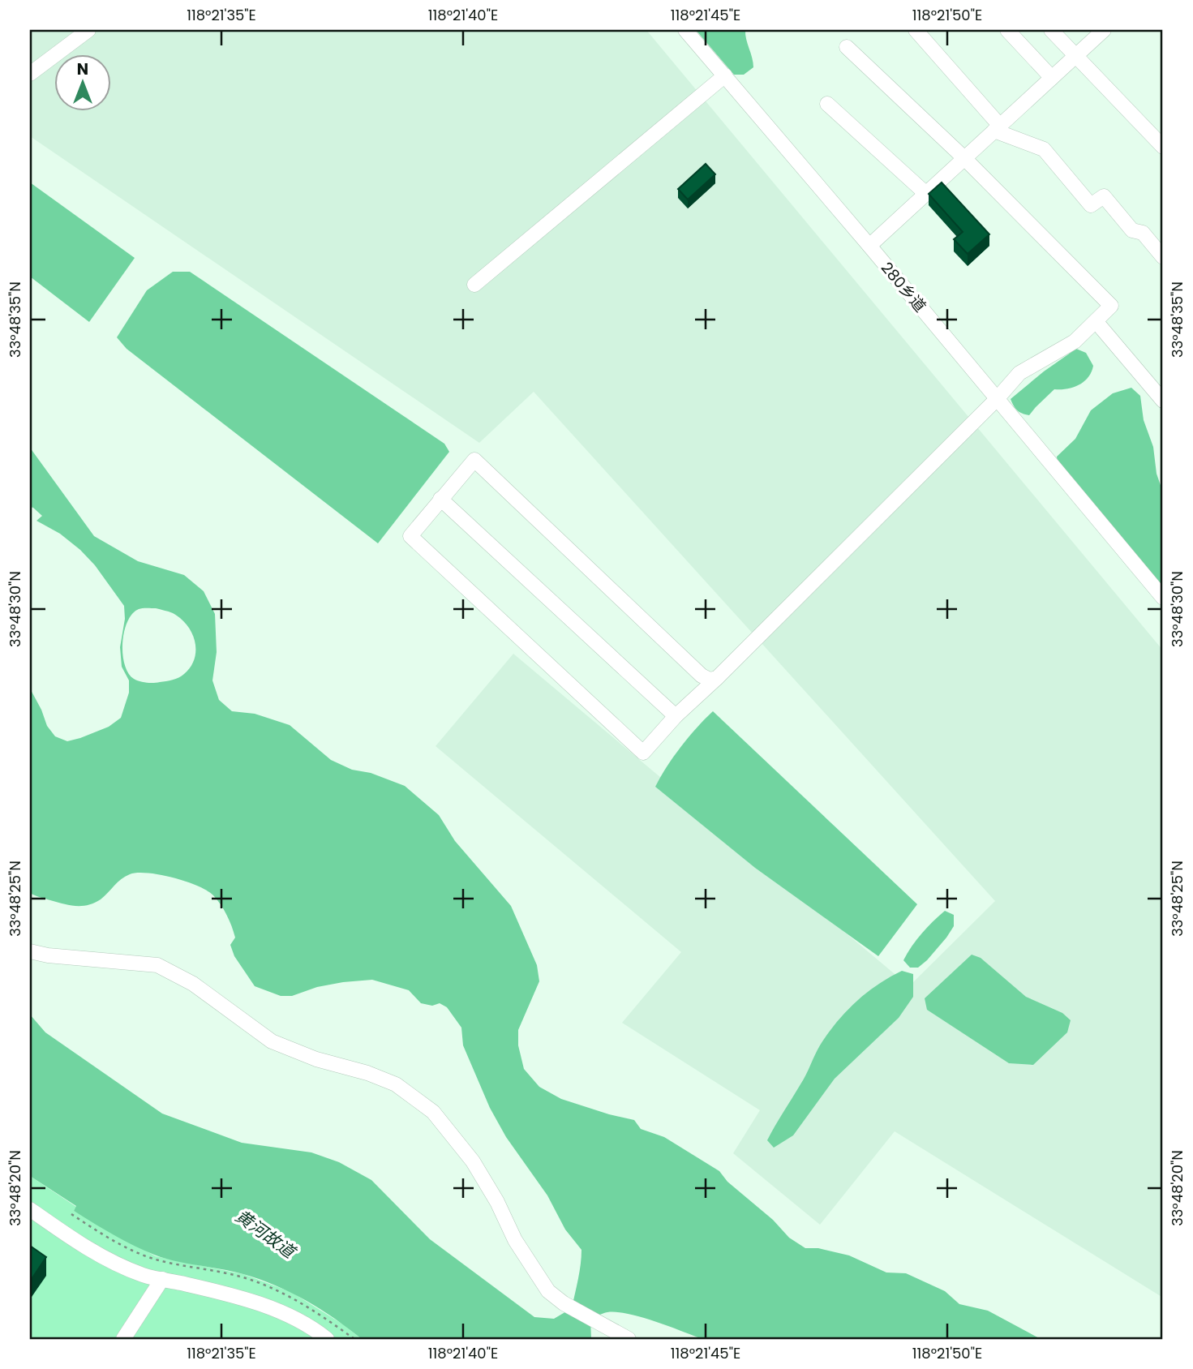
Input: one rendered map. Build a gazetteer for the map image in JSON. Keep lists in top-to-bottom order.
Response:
{
  "streets": {
    "street": ["280乡道"]
  },
  "water": ["黄河故道"],
  "north": "top",
  "coordinates": [
    "118°21'35\"E",
    "118°21'40\"E",
    "118°21'45\"E",
    "118°21'50\"E",
    "33°48'35\"N",
    "33°48'30\"N",
    "33°48'25\"N",
    "33°48'20\"N"
  ]
}
